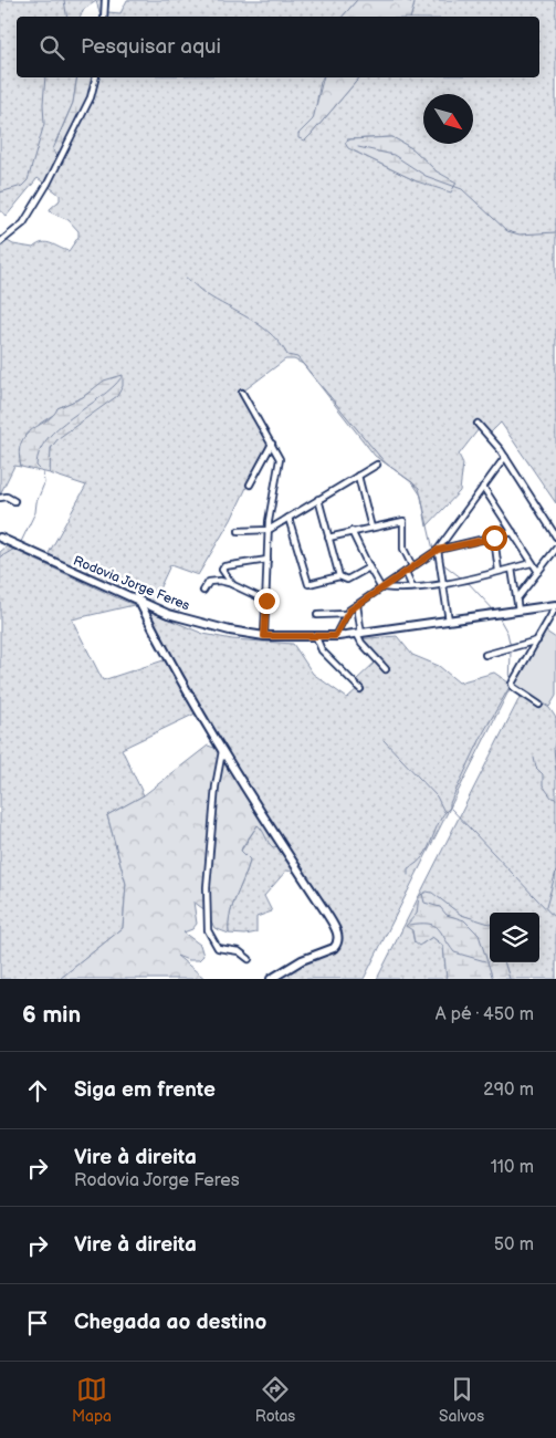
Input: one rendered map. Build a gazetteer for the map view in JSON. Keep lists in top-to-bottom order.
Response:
{
  "streets": {
    "main road": ["Rodovia Jorge Feres"]
  },
  "north": "bottom right",
  "page": {
    "search": "Pesquisar aqui",
    "heading": ["6 min", "A pé · 450 m"],
    "list": [
      ["Siga em frente", "290 m"],
      ["Vire à direita", "Rodovia Jorge Feres", "110 m"],
      ["Vire à direita", "50 m"],
      "Chegada ao destino"
    ],
    "nav": ["Mapa", "Rotas", "Salvos"]
  }
}
